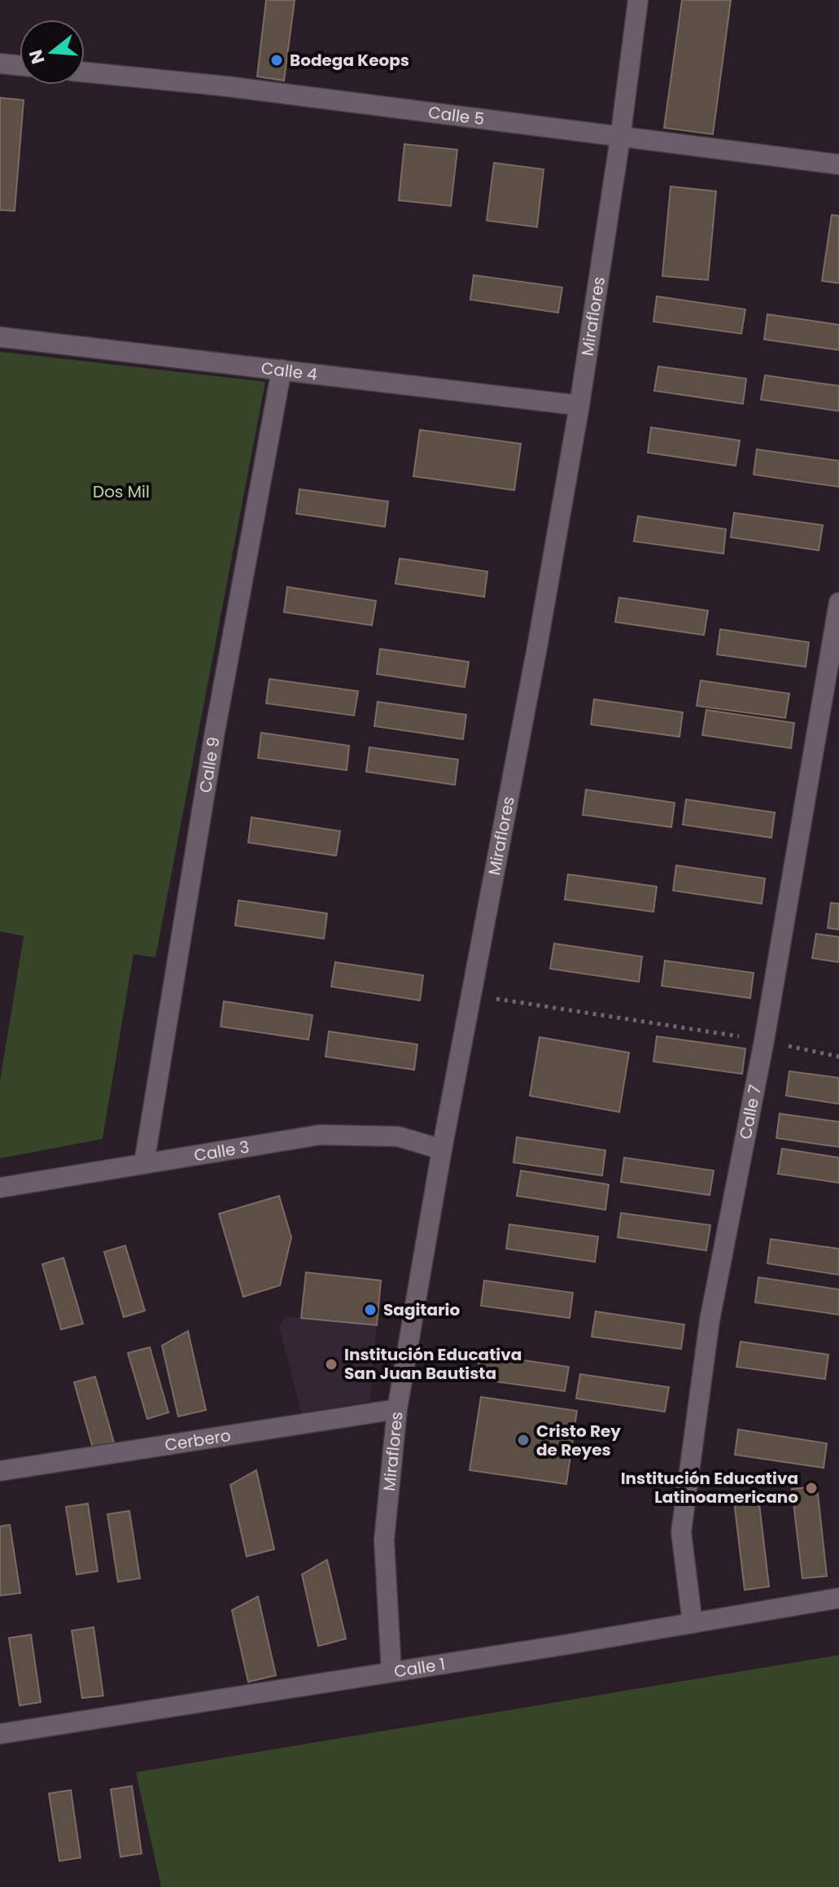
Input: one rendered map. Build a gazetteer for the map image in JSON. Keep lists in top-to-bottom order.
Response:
{
  "streets": {
    "street": [
      "Calle 5",
      "Miraflores",
      "Calle 4",
      "Calle 9",
      "Calle 7",
      "Calle 3",
      "Cerbero",
      "Calle 1"
    ]
  },
  "crossings": [
    ["Calle 5", "Miraflores"],
    ["Miraflores", "Calle 4"],
    ["Miraflores", "Calle 3"],
    ["Miraflores", "Cerbero"],
    ["Miraflores", "Calle 1"],
    ["Calle 4", "Calle 9"],
    ["Calle 9", "Calle 3"],
    ["Calle 7", "Calle 1"]
  ],
  "parks": ["Dos Mil"],
  "places": [
    "Bodega Keops",
    "Sagitario",
    "Institución Educativa San Juan Bautista",
    "Cristo Rey de Reyes",
    "Institución Educativa Latinoamericano"
  ],
  "north": "left"
}
